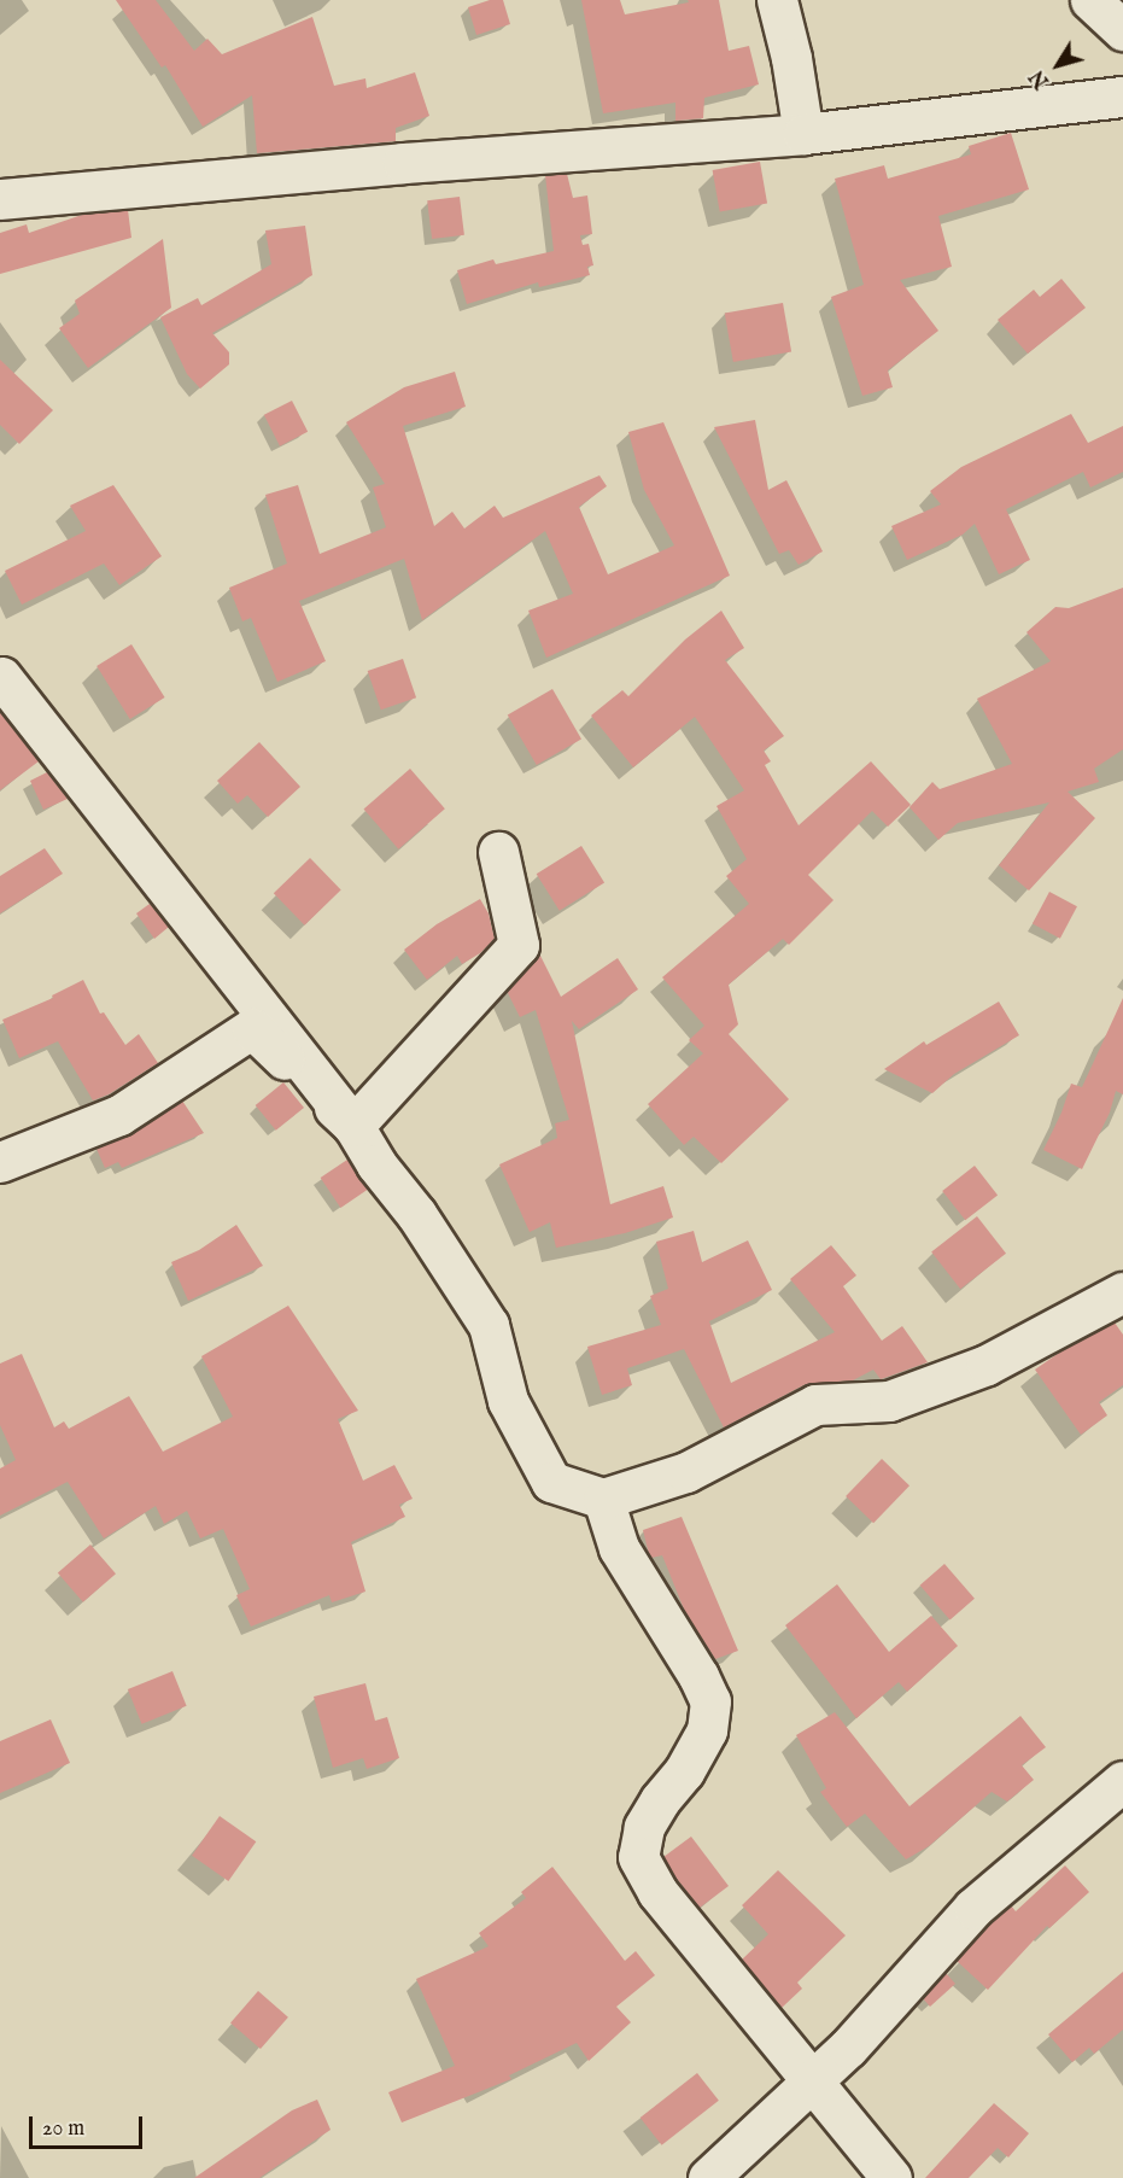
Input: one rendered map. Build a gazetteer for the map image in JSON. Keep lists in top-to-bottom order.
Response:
{
  "scale_bar": "20 m",
  "north": "bottom left"
}
